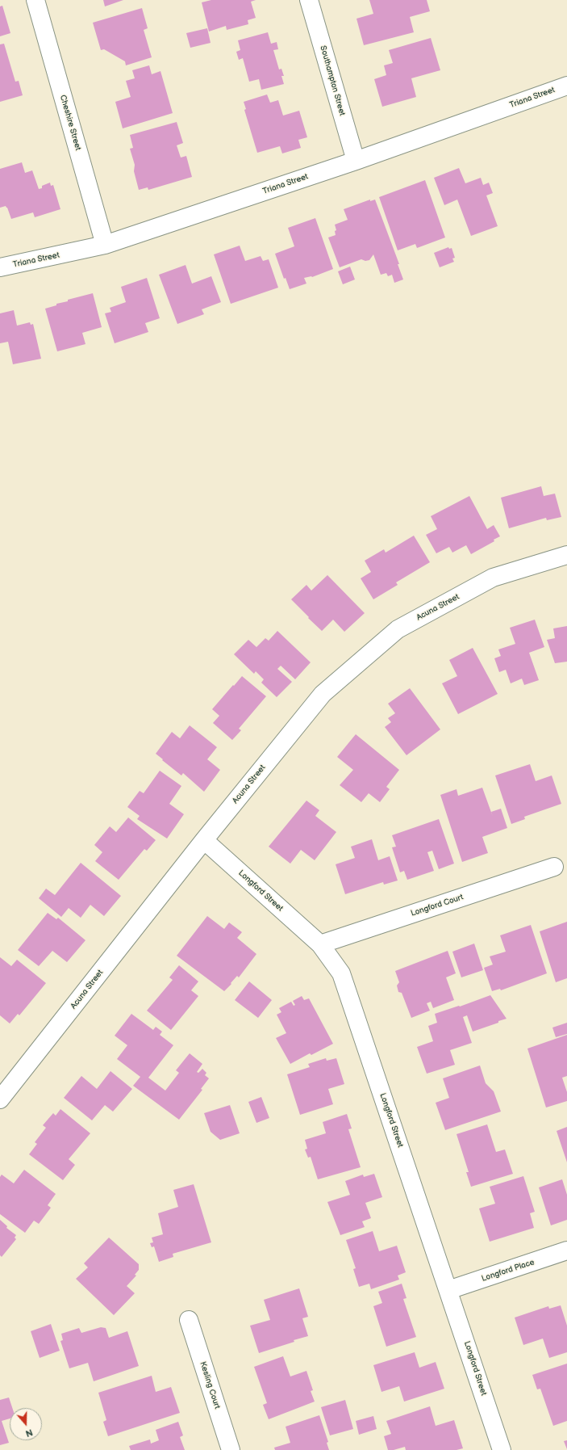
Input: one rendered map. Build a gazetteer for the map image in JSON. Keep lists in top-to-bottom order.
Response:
{
  "streets": {
    "street": [
      "Southampton Street",
      "Triana Street",
      "Cheshire Street",
      "Acuna Street",
      "Longford Street",
      "Longford Court",
      "Longford Place",
      "Kesling Court"
    ]
  },
  "crossings": [
    ["Southampton Street", "Triana Street"],
    ["Triana Street", "Cheshire Street"],
    ["Acuna Street", "Longford Street"],
    ["Longford Street", "Longford Court"],
    ["Longford Street", "Longford Place"]
  ],
  "north": "bottom"
}
